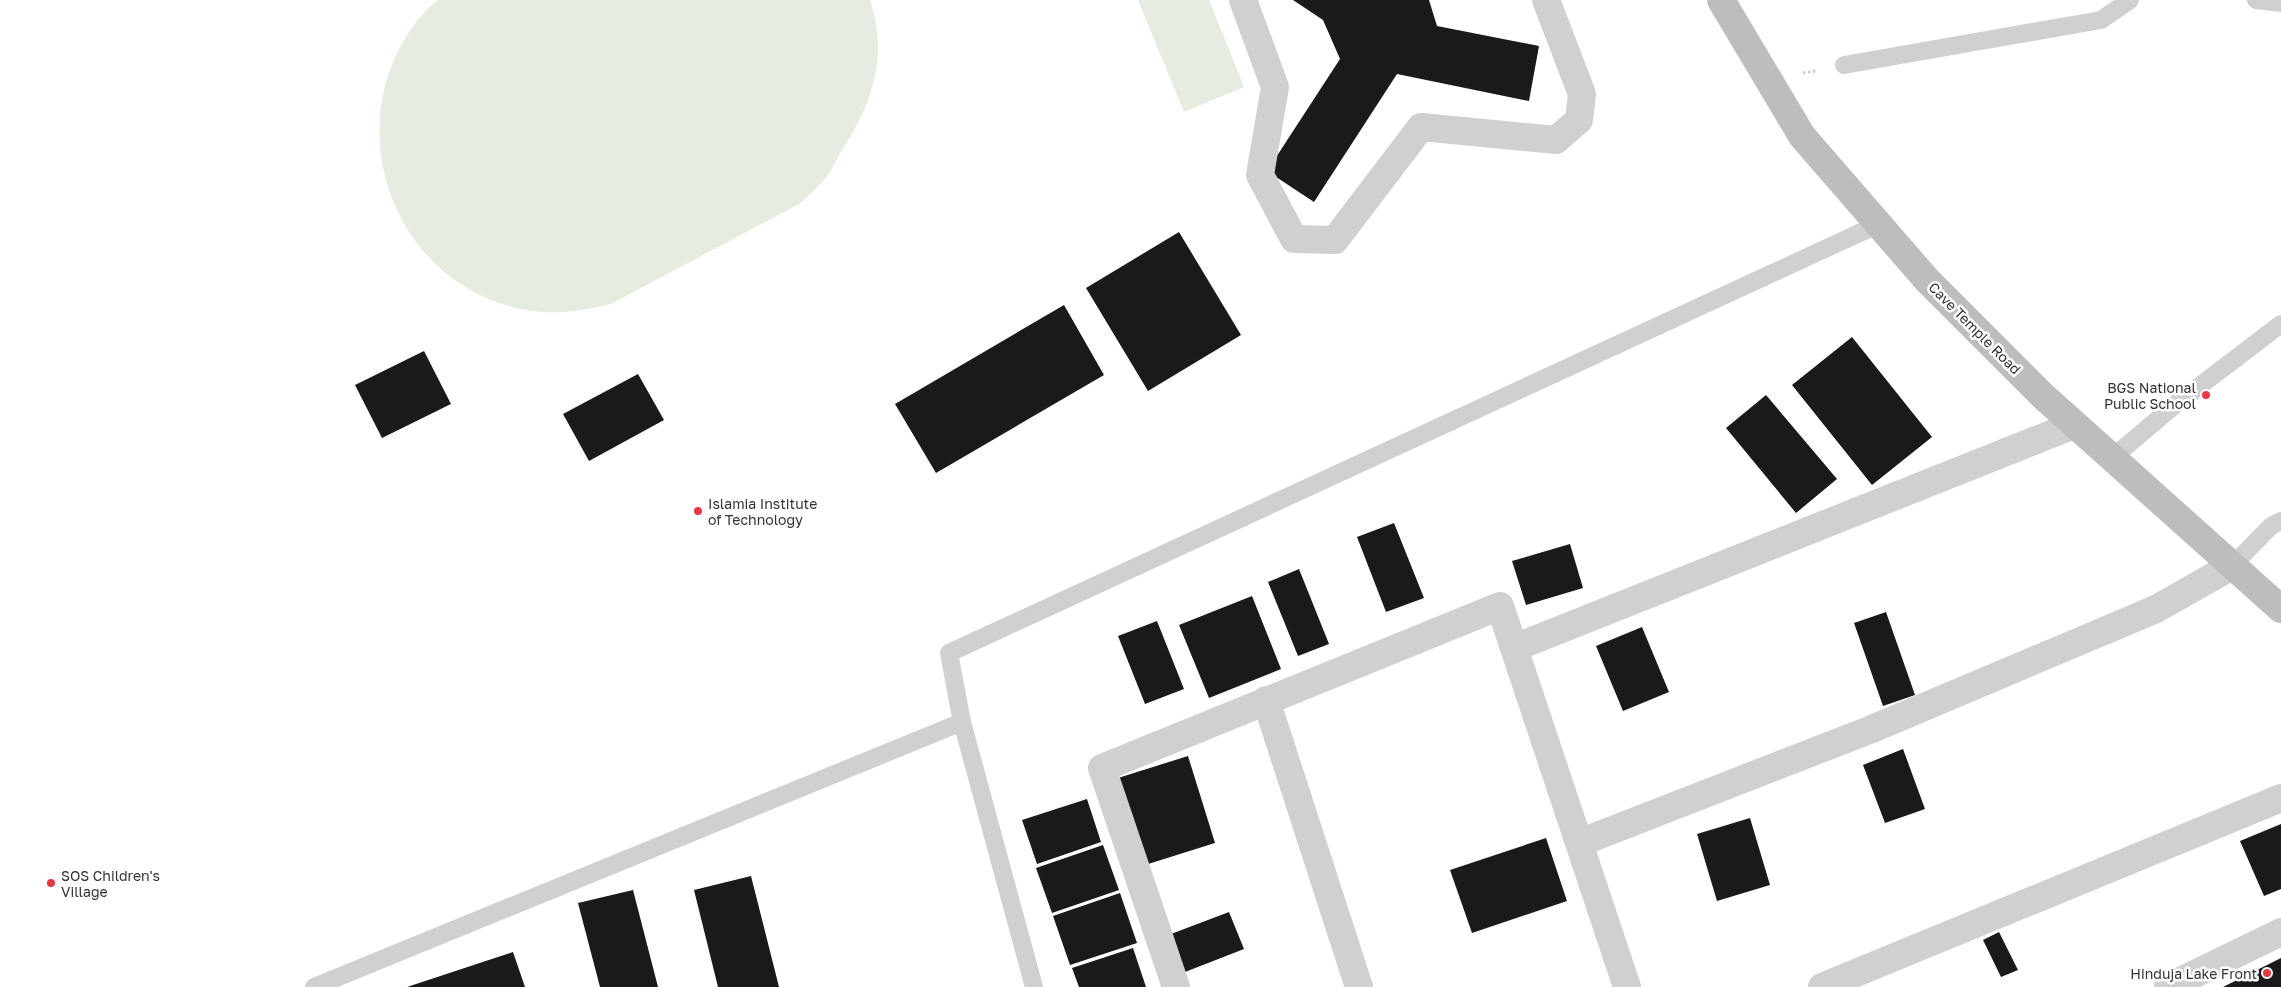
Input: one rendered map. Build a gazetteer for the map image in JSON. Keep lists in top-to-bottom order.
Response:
{
  "streets": {
    "main road": ["Cave Temple Road"]
  },
  "places": [
    "BGS National Public School",
    "Islamia Institute of Technology",
    "SOS Children's Village",
    "Hinduja Lake Front"
  ]
}
